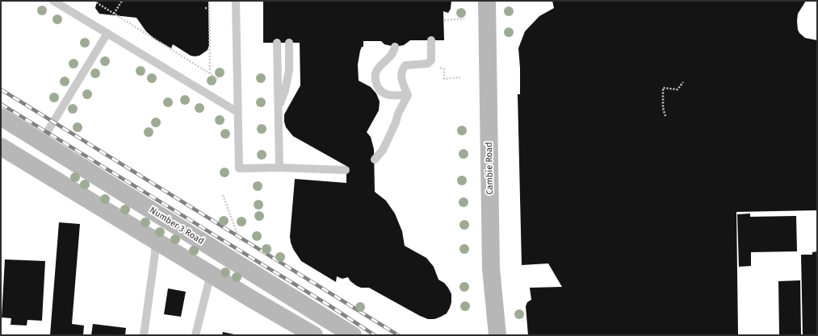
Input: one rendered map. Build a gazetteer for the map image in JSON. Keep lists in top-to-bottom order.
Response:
{
  "streets": {
    "main road": ["Cambie Road", "Number 3 Road"]
  }
}
